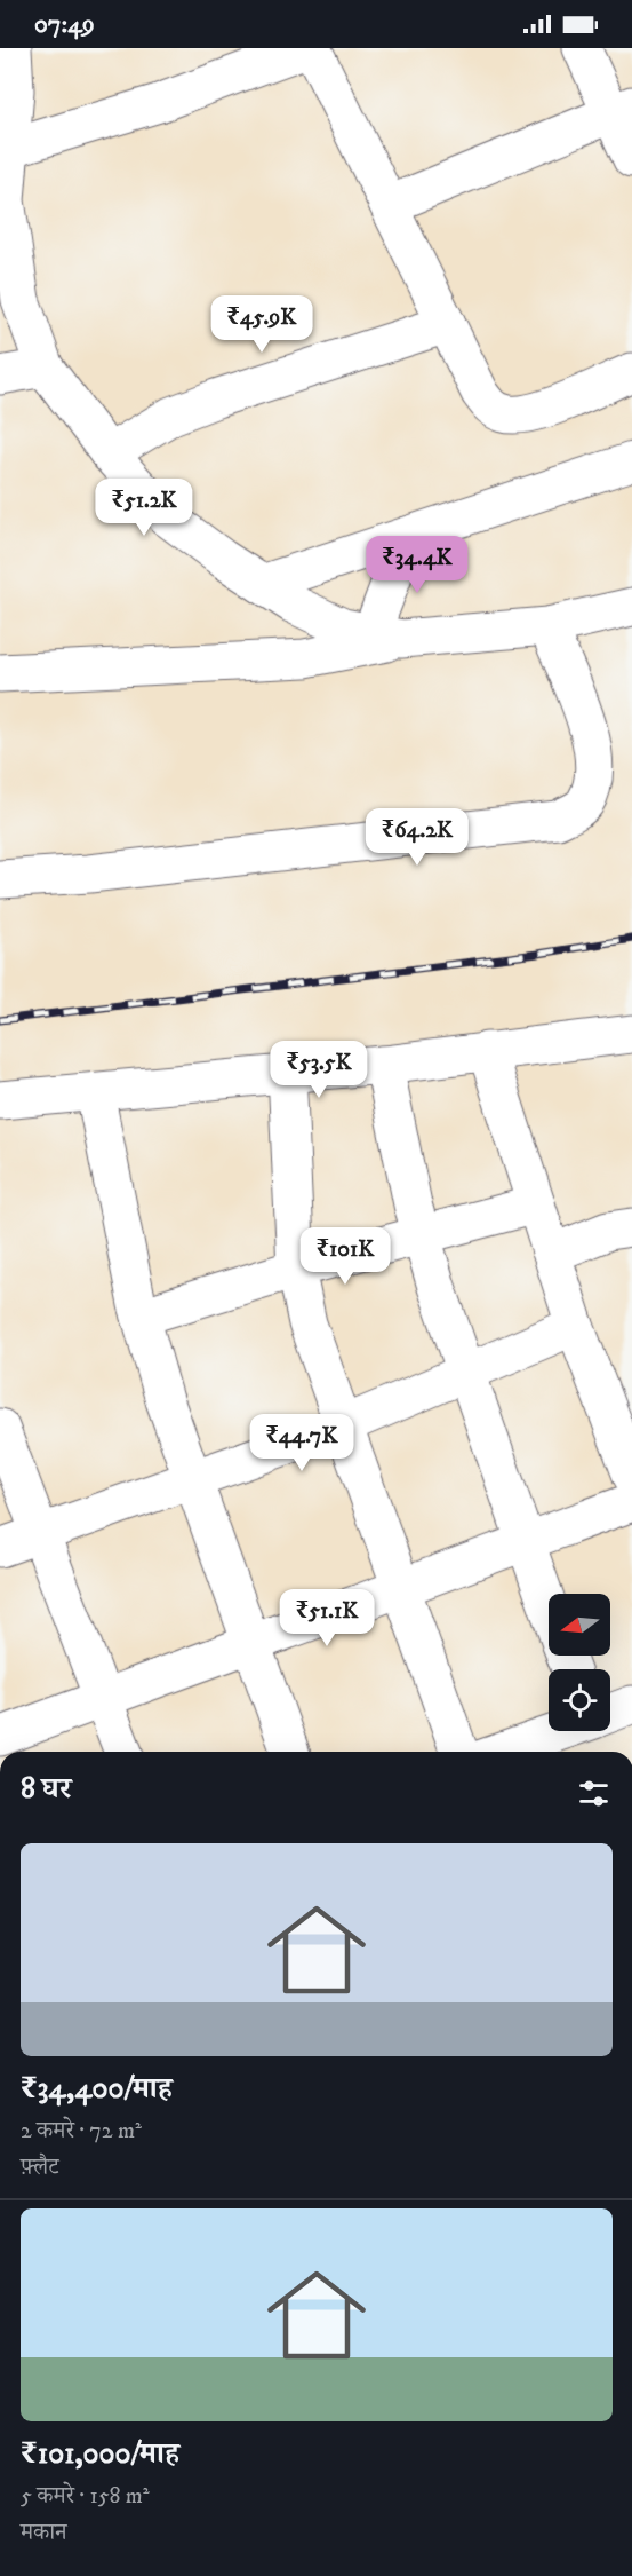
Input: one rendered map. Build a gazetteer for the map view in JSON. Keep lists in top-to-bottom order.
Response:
{
  "north": "left",
  "page": {
    "status": "07:49",
    "price": [
      "₹45.9K",
      "₹51.2K",
      "₹34.4K",
      "₹64.2K",
      "₹53.5K",
      "₹101K",
      "₹44.7K",
      "₹51.1K"
    ],
    "heading": "8 घर",
    "list": [
      {
        "name": "₹34,400/माह",
        "note": "2 कमरे · 72 m² · फ़्लैट"
      },
      {
        "name": "₹101,000/माह",
        "note": "5 कमरे · 158 m² · मकान"
      }
    ]
  }
}
